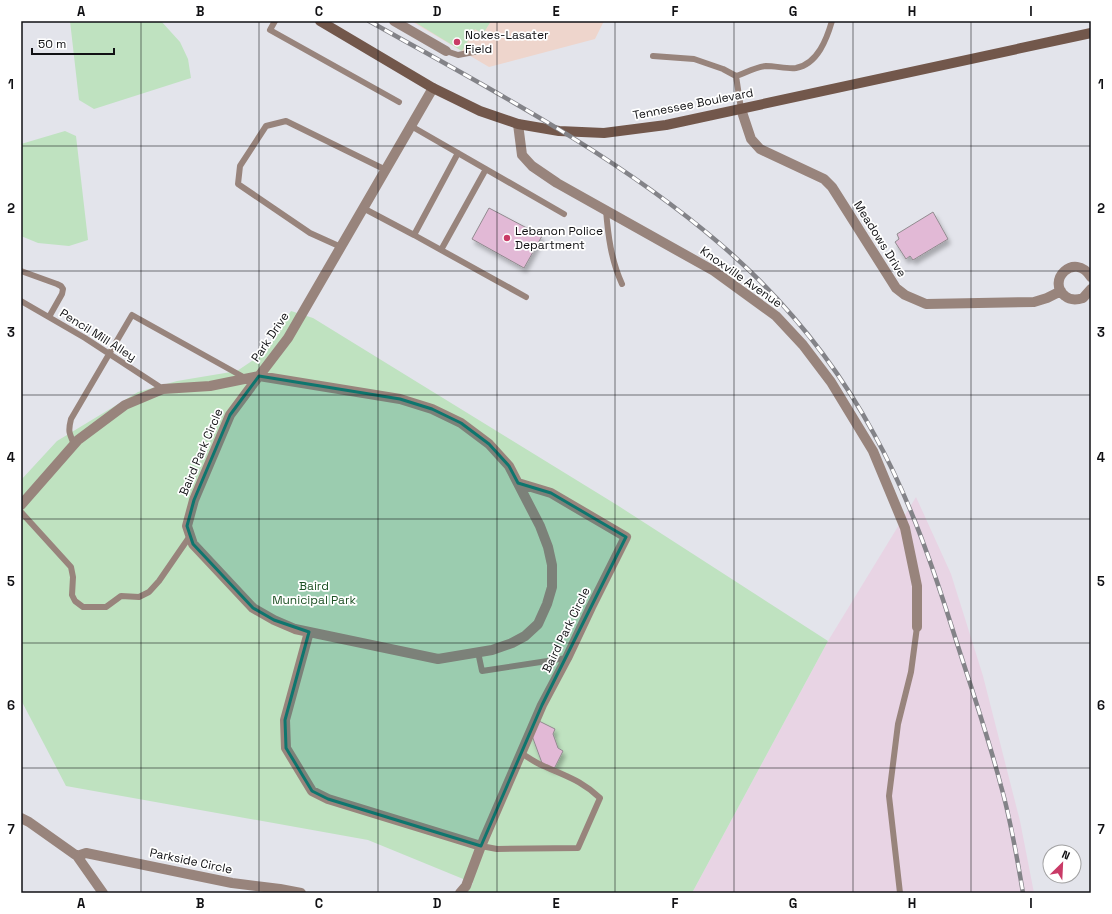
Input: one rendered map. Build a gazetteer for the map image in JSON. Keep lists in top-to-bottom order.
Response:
{
  "streets": {
    "street": [
      "Tennessee Boulevard",
      "Meadows Drive",
      "Knoxville Avenue",
      "Park Drive",
      "Baird Park Circle",
      "Parkside Circle"
    ],
    "lane": ["Pencil Mill Alley"]
  },
  "crossings": [
    ["Tennessee Boulevard", "Meadows Drive"],
    ["Tennessee Boulevard", "Knoxville Avenue"],
    ["Tennessee Boulevard", "Park Drive"],
    ["Pencil Mill Alley", "Park Drive"],
    ["Park Drive", "Baird Park Circle"]
  ],
  "parks": ["Baird Municipal Park"],
  "places": ["Nokes-Lasater Field", "Lebanon Police Department"],
  "scale_bar": "50 m",
  "north": "top right",
  "grid": {
    "columns": [
      "A",
      "B",
      "C",
      "D",
      "E",
      "F",
      "G",
      "H",
      "I"
    ],
    "rows": [
      "1",
      "2",
      "3",
      "4",
      "5",
      "6",
      "7"
    ]
  }
}
